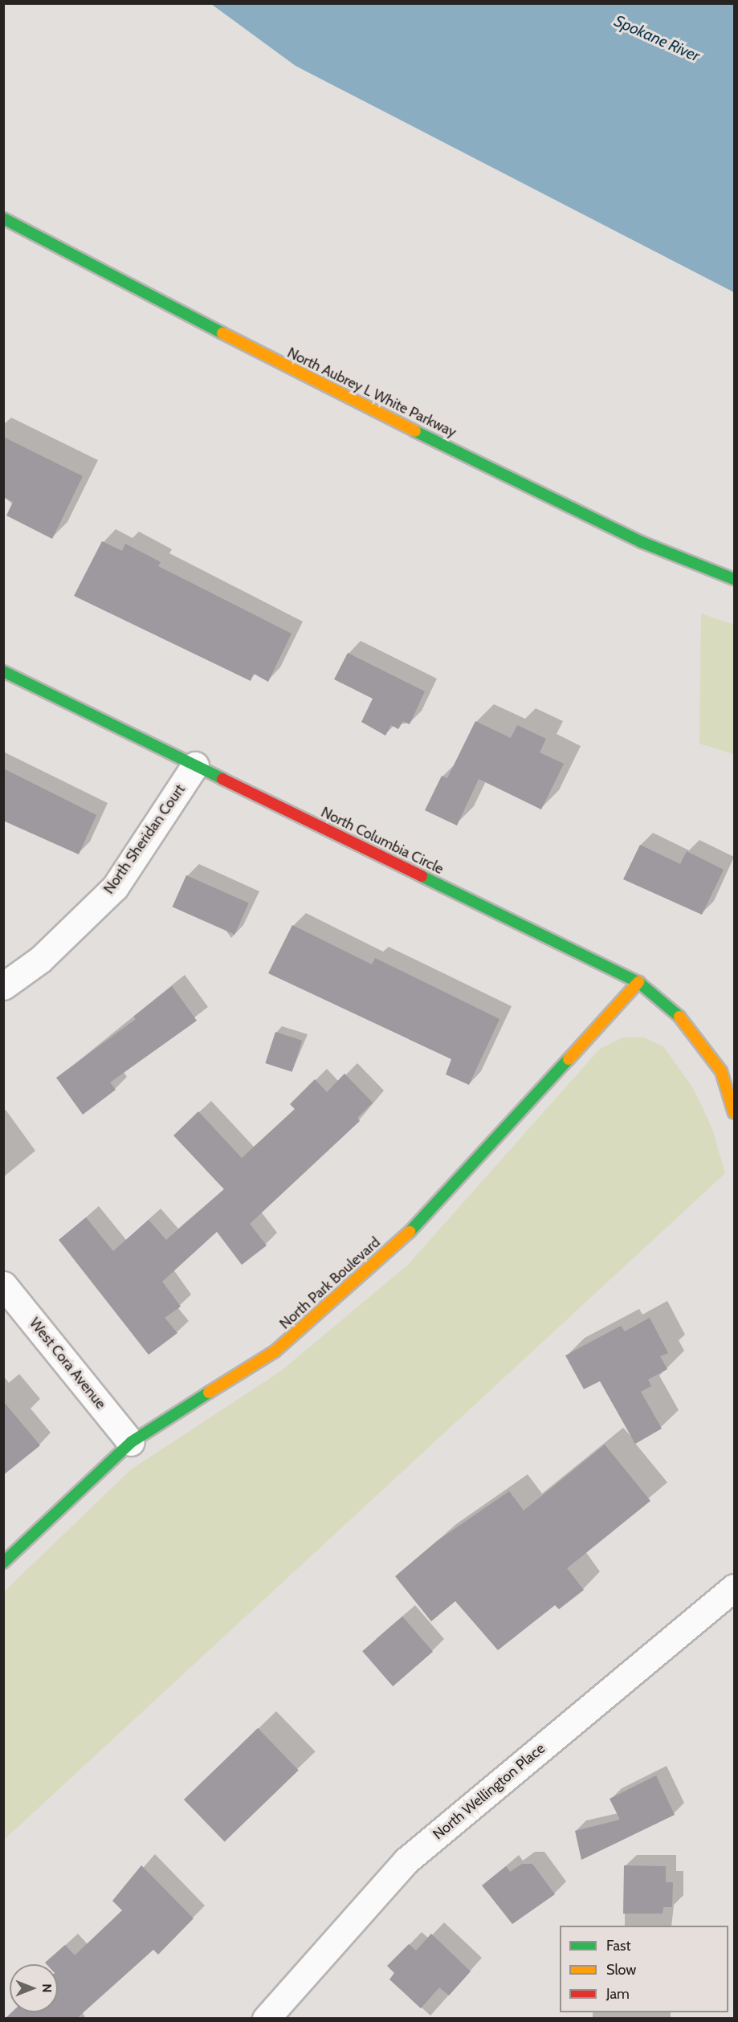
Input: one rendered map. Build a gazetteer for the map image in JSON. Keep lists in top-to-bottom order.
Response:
{
  "streets": {
    "street": [
      "North Aubrey L White Parkway",
      "North Sheridan Court",
      "North Columbia Circle",
      "North Park Boulevard",
      "West Cora Avenue",
      "North Wellington Place"
    ]
  },
  "crossings": [
    ["North Sheridan Court", "North Columbia Circle"],
    ["North Columbia Circle", "North Park Boulevard"],
    ["North Park Boulevard", "West Cora Avenue"]
  ],
  "water": ["Spokane River"],
  "legend": ["Fast", "Slow", "Jam"],
  "north": "right"
}
